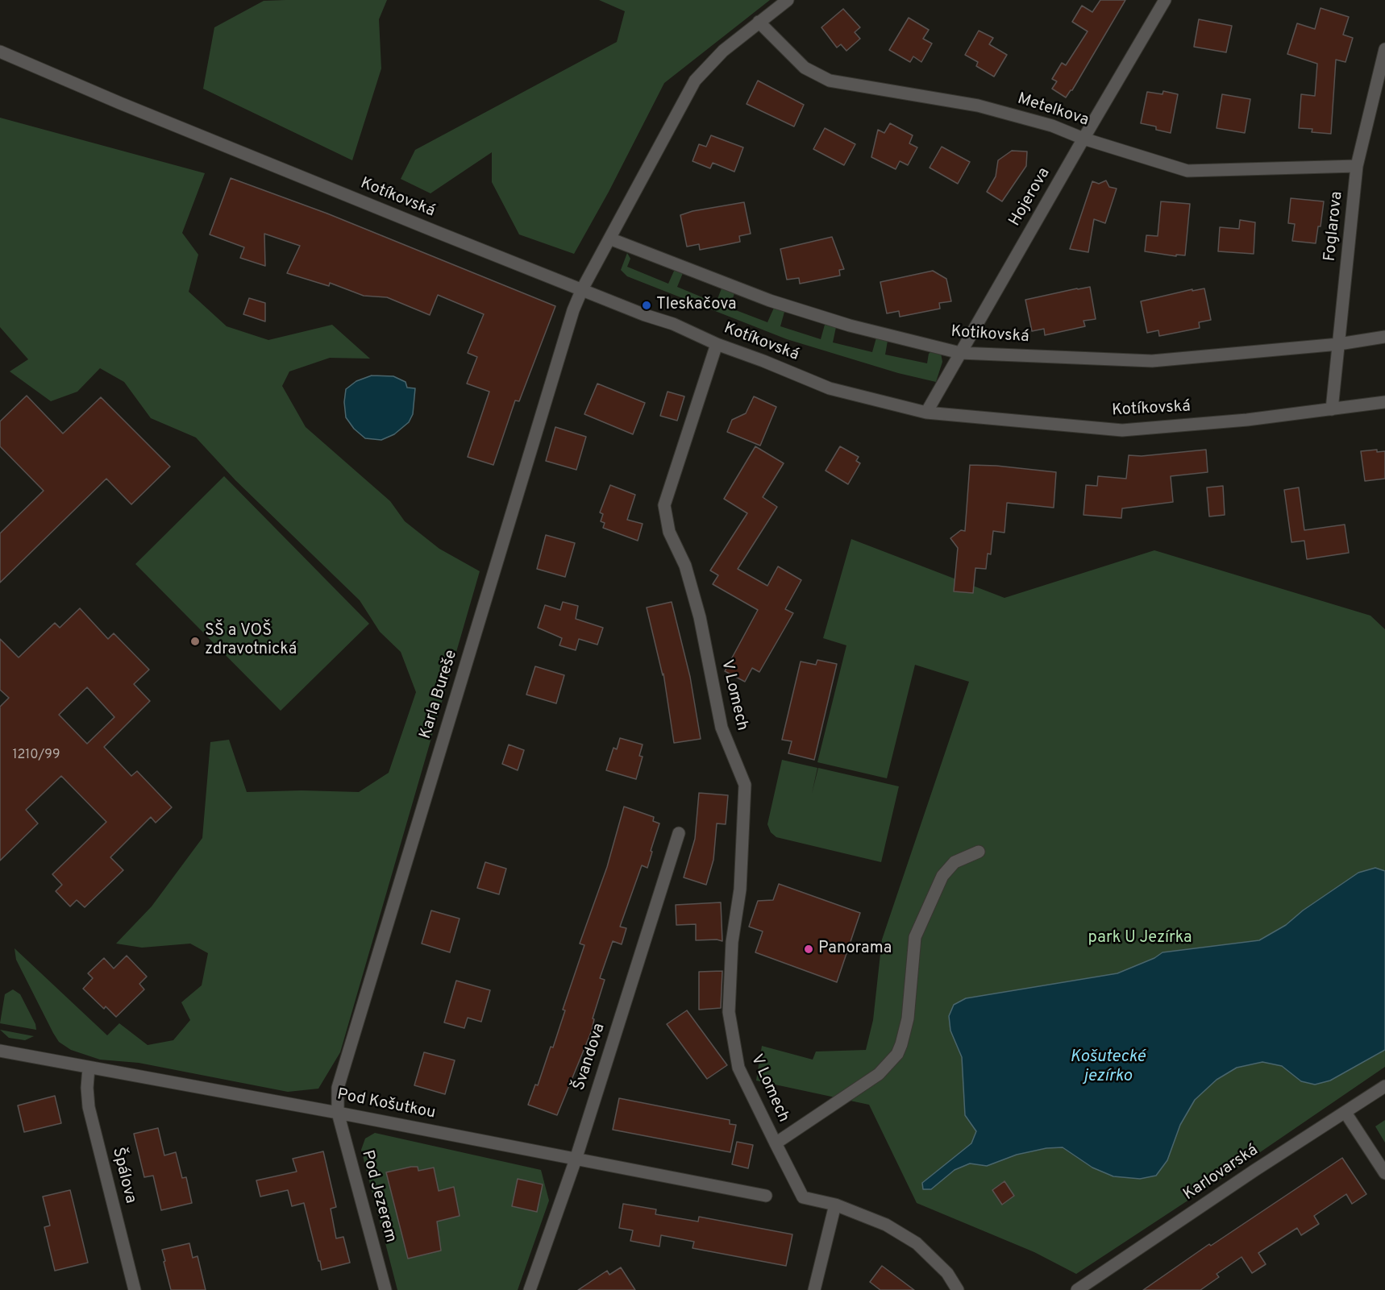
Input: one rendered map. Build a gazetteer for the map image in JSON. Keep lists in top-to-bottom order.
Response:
{
  "streets": {
    "street": [
      "Metelkova",
      "Hojerova",
      "Kotíkovská",
      "Foglarova",
      "Kotikovská",
      "Karla Bureše",
      "V Lomech",
      "Švandova",
      "Pod Košutkou",
      "Karlovarská",
      "Špálova",
      "Pod Jezerem"
    ]
  },
  "crossings": [
    ["Metelkova", "Hojerova"],
    ["Metelkova", "Foglarova"],
    ["Hojerova", "Kotíkovská"],
    ["Hojerova", "Kotikovská"],
    ["Kotíkovská", "Foglarova"],
    ["Kotíkovská", "Karla Bureše"],
    ["Kotíkovská", "V Lomech"],
    ["Foglarova", "Kotikovská"],
    ["Karla Bureše", "Pod Košutkou"],
    ["Karla Bureše", "Pod Jezerem"],
    ["Švandova", "Pod Košutkou"],
    ["Pod Košutkou", "Špálova"],
    ["Pod Košutkou", "Pod Jezerem"]
  ],
  "water": ["Košutecké jezírko"],
  "parks": ["park U Jezírka"],
  "places": ["Tleskačova", "SŠ a VOŠ zdravotnická", "Panorama"],
  "house_numbers": ["1210/99"]
}
